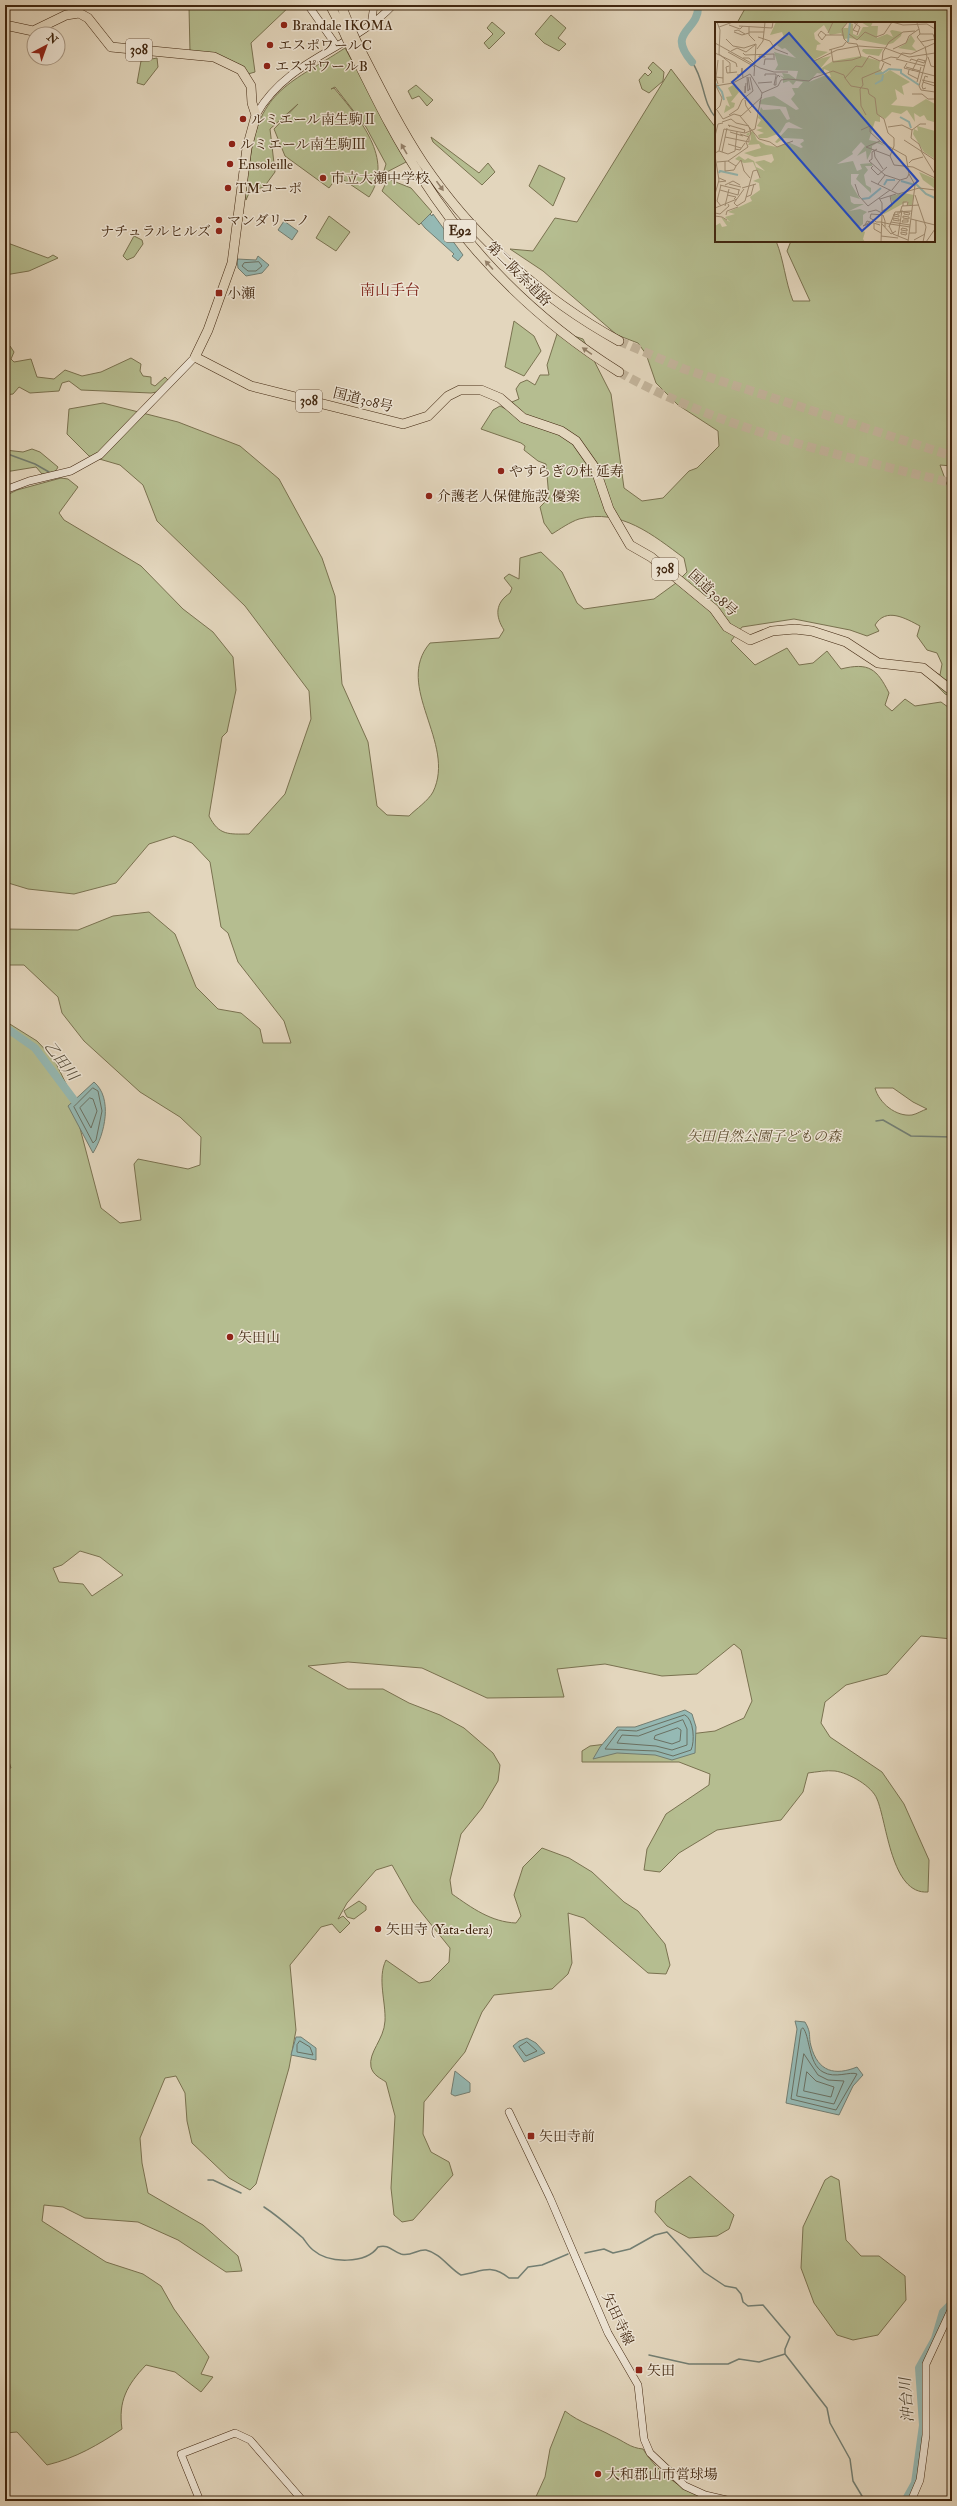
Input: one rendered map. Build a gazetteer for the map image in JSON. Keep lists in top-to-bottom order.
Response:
{
  "streets": {
    "highway": [
      "308",
      "E92",
      "第二阪奈道路",
      "国道308号"
    ],
    "street": ["矢田寺線"]
  },
  "crossings": [
    ["308", "国道308号"]
  ],
  "districts": ["南山手台"],
  "water": ["乙田川", "沖台川"],
  "parks": ["矢田自然公園子どもの森"],
  "places": {
    "other": [
      "Brandale IKOMA",
      "エスポワールC",
      "エスポワールB",
      "ルミエール南生駒Ⅱ",
      "ルミエール南生駒Ⅲ",
      "Ensoleille",
      "市立大瀬中学校",
      "TMコーポ",
      "マンダリーノ",
      "ナチュラルヒルズ",
      "やすらぎの杜 延寿",
      "介護老人保健施設 優楽",
      "矢田山",
      "矢田寺 (Yata-dera)",
      "大和郡山市営球場"
    ],
    "transit": ["小瀬", "矢田寺前", "矢田"]
  },
  "north": "top right"
}
